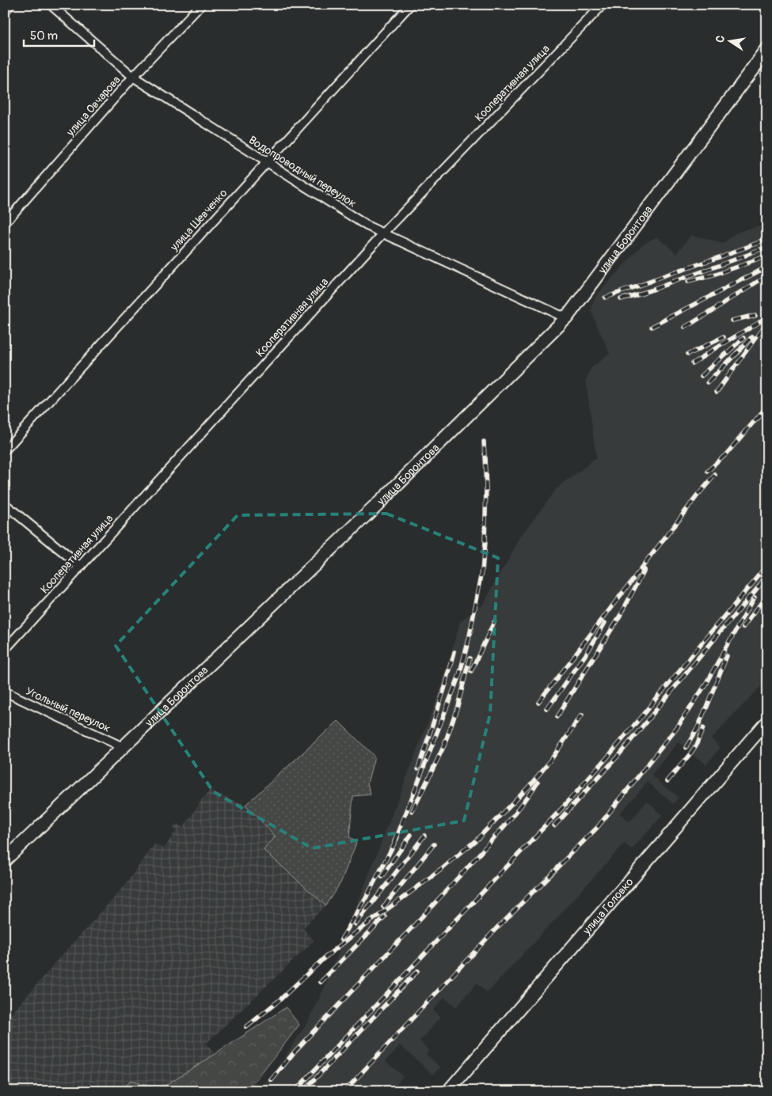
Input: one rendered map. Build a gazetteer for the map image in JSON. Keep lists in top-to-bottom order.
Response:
{
  "streets": {
    "street": [
      "Кооперативная улица",
      "улица Овчарова",
      "Водопроводный переулок",
      "улица Шевченко",
      "улица Боронтова",
      "Угольный переулок",
      "улица Головко"
    ]
  },
  "crossings": [
    ["Кооперативная улица", "Водопроводный переулок"],
    ["улица Овчарова", "Водопроводный переулок"],
    ["Водопроводный переулок", "улица Шевченко"],
    ["Водопроводный переулок", "улица Боронтова"],
    ["улица Боронтова", "Угольный переулок"]
  ],
  "scale_bar": "50 m",
  "north": "left"
}
